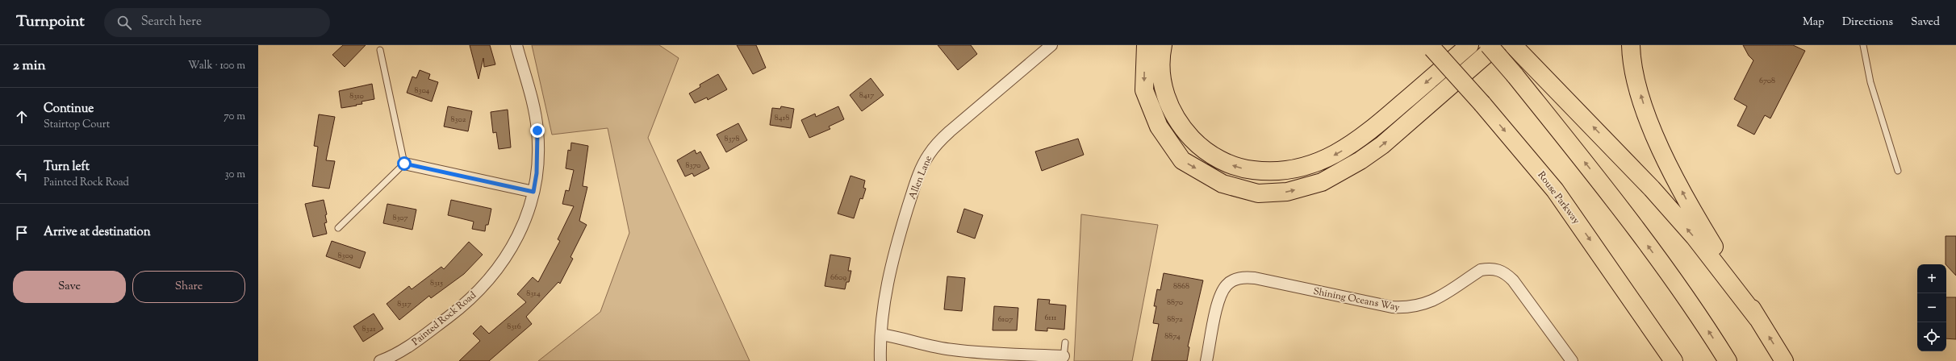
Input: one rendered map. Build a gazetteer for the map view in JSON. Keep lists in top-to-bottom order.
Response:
{
  "streets": {
    "main road": ["Rouse Parkway"],
    "street": ["Allen Lane", "Shining Oceans Way", "Painted Rock Road"]
  },
  "house_numbers": [
    "6708",
    "8304",
    "8417",
    "8310",
    "8418",
    "8302",
    "8378",
    "8370",
    "8307",
    "8309",
    "6609",
    "8315",
    "8868",
    "8314",
    "8870",
    "8317",
    "6111",
    "6107",
    "8872",
    "8316",
    "8321",
    "8874"
  ],
  "page": {
    "header": "Turnpoint",
    "search": "Search here",
    "nav": ["Map", "Directions", "Saved"],
    "heading": ["2 min", "Walk · 100 m"],
    "list": [
      ["Continue", "Stairtop Court", "70 m"],
      ["Turn left", "Painted Rock Road", "30 m"],
      "Arrive at destination"
    ],
    "buttons": ["Save", "Share"],
    "map_buttons": ["+", "−"]
  }
}
